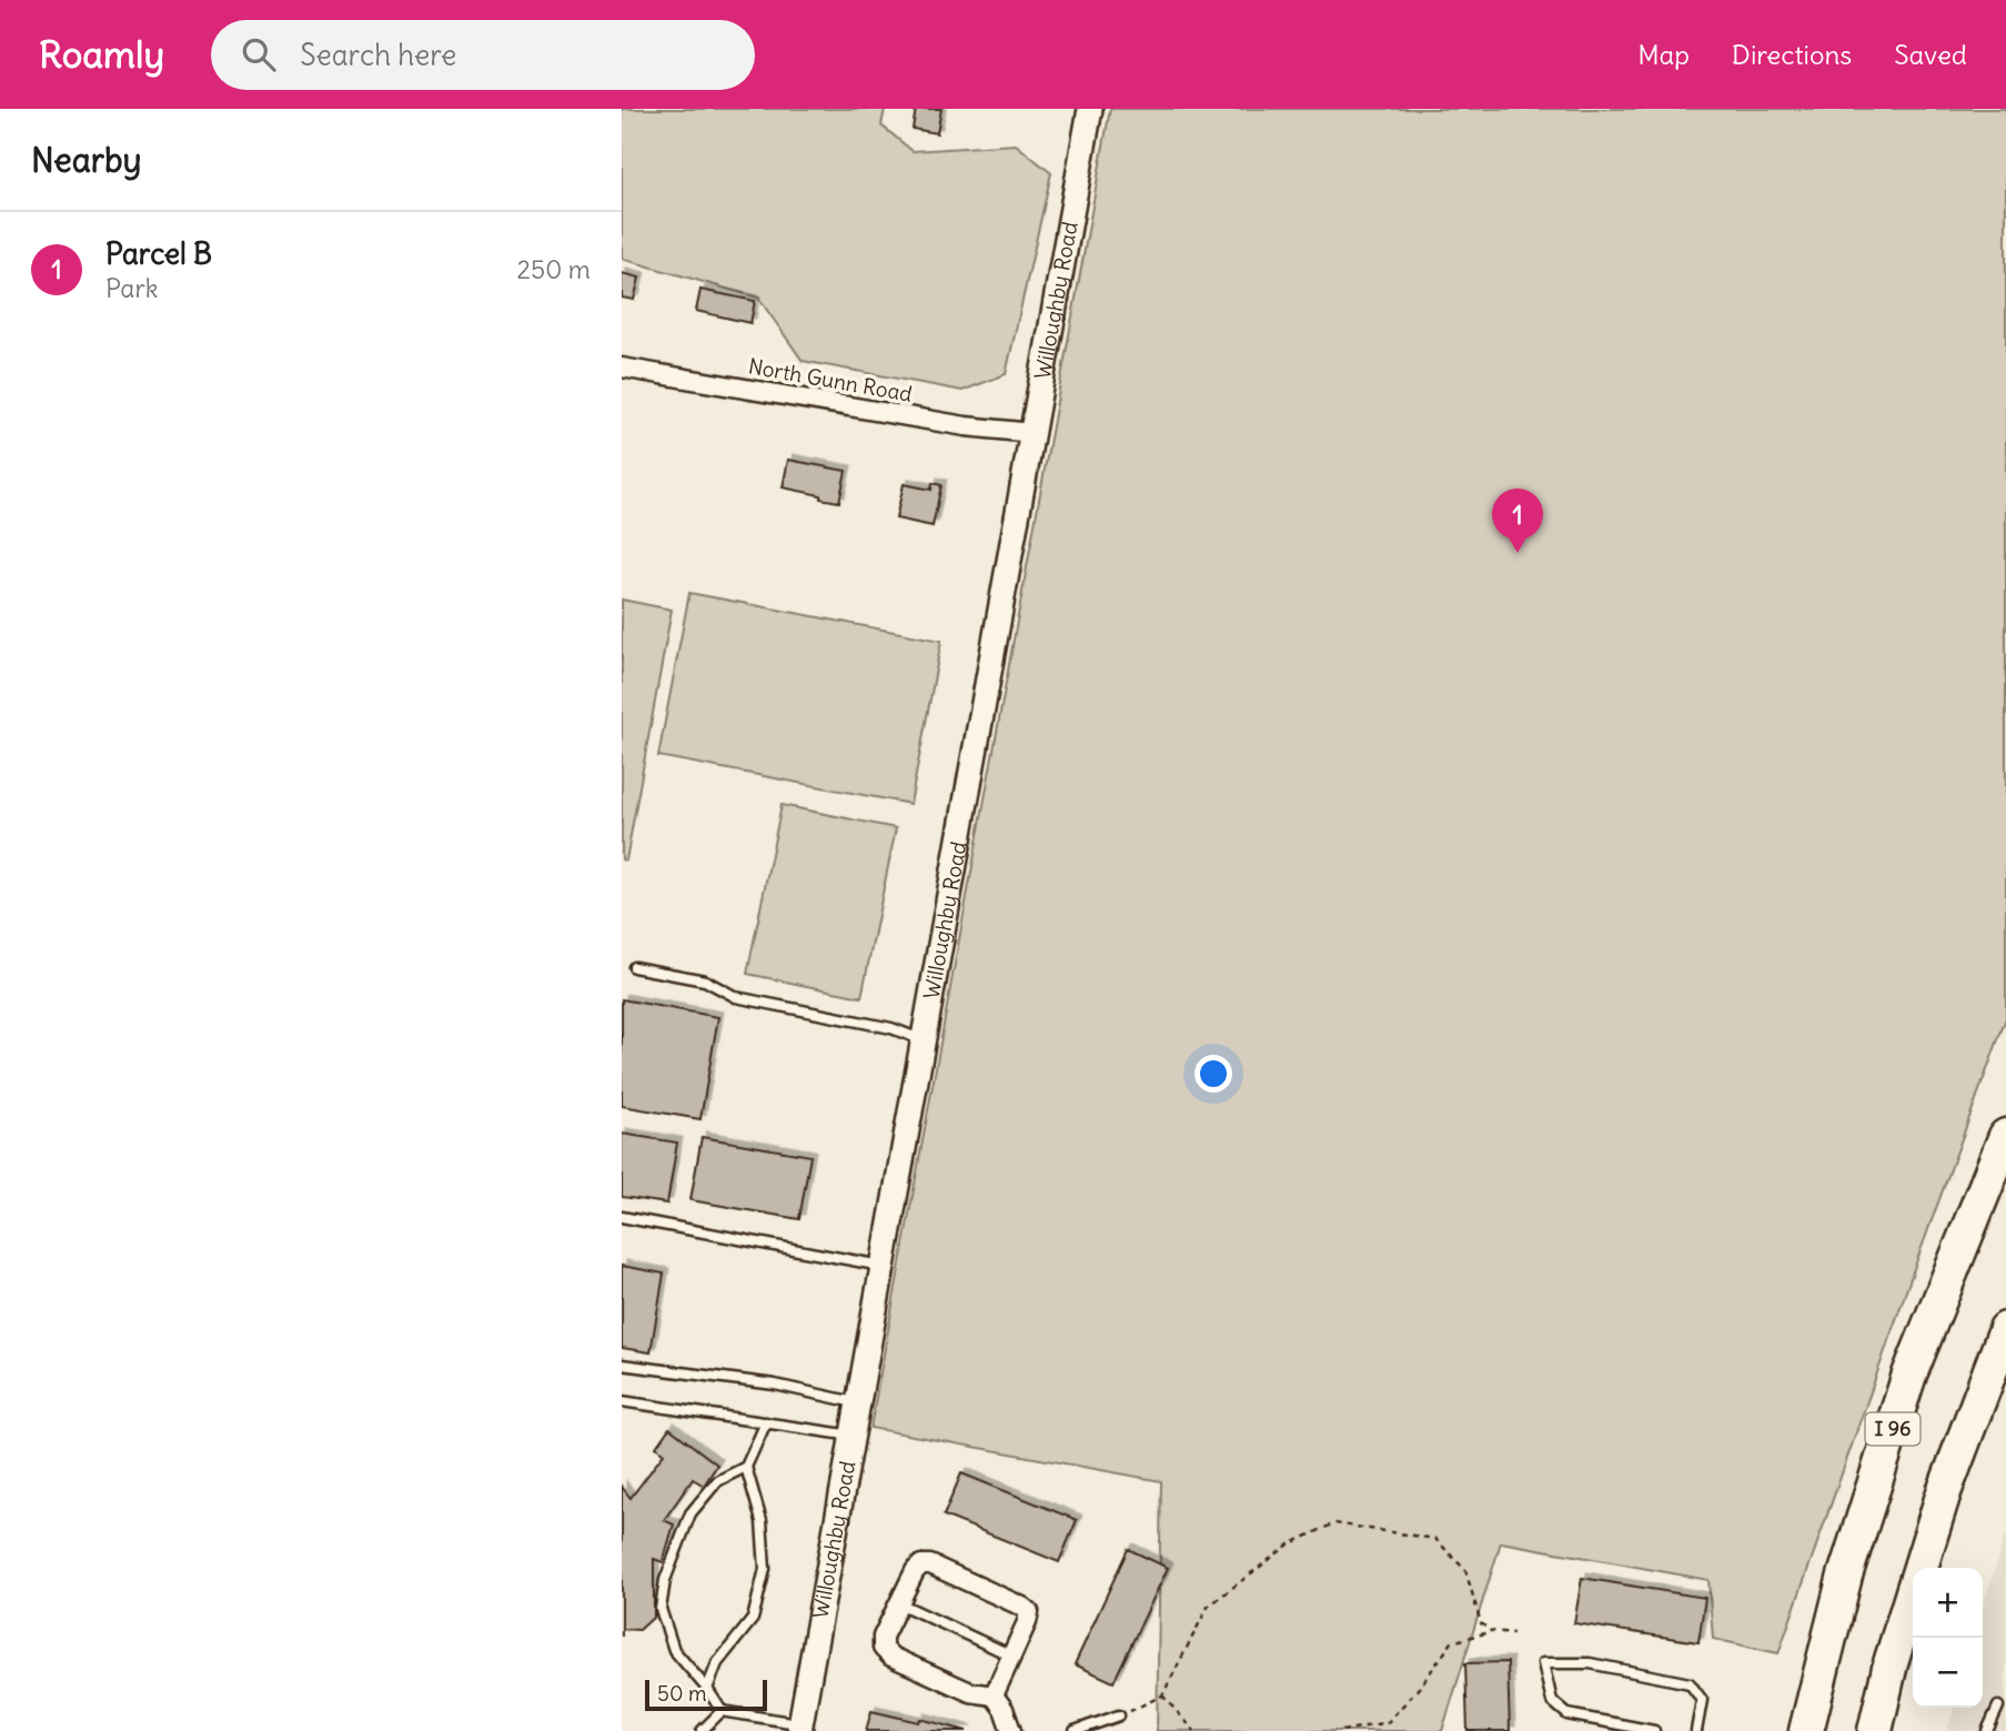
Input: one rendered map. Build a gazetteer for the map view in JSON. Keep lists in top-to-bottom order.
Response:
{
  "streets": {
    "highway": ["I 96"],
    "street": ["Willoughby Road", "North Gunn Road"]
  },
  "crossings": [
    ["Willoughby Road", "North Gunn Road"]
  ],
  "scale_bar": "50 m",
  "page": {
    "header": "Roamly",
    "search": "Search here",
    "nav": ["Map", "Directions", "Saved"],
    "heading": "Nearby",
    "list": [
      {
        "mark": "1",
        "name": "Parcel B",
        "note": "Park",
        "value": "250 m"
      }
    ],
    "pins": "1",
    "map_buttons": ["+", "−"],
    "scale": "50 m"
  }
}
